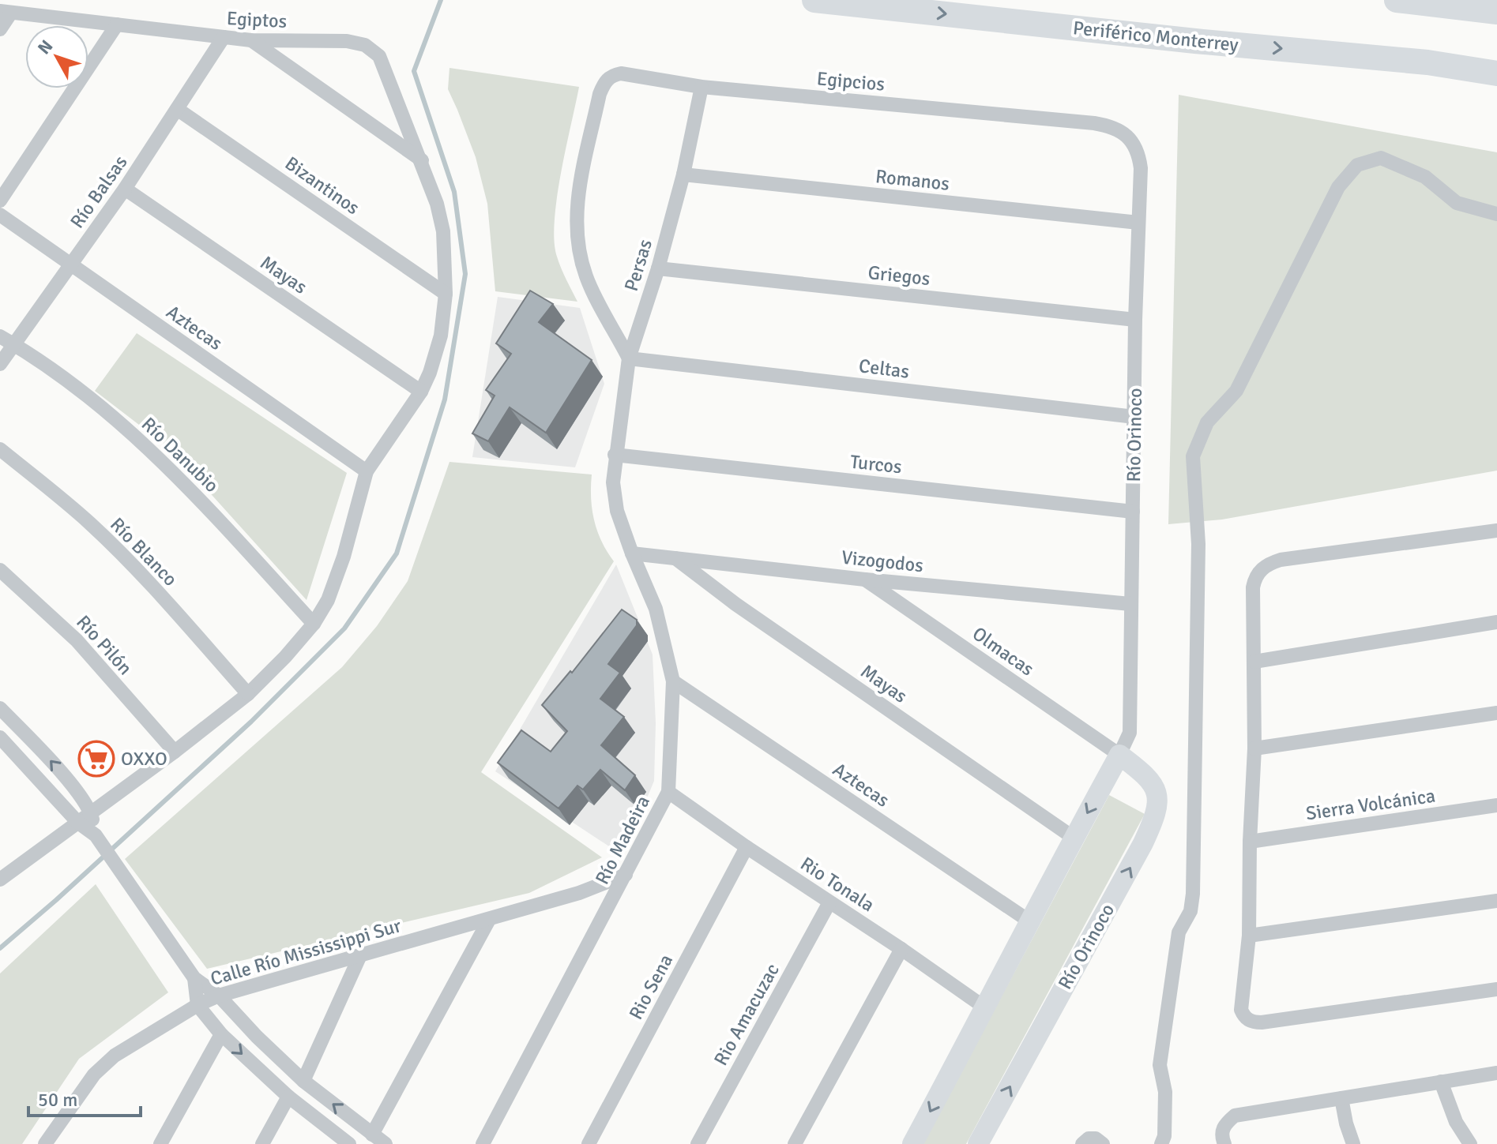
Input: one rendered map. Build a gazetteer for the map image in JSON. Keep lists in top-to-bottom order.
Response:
{
  "streets": {
    "highway": ["Periférico Monterrey"],
    "street": [
      "Egiptos",
      "Egipcios",
      "Romanos",
      "Bizantinos",
      "Río Balsas",
      "Persas",
      "Mayas",
      "Griegos",
      "Aztecas",
      "Celtas",
      "Río Orinoco",
      "Río Danubio",
      "Turcos",
      "Río Blanco",
      "Vizogodos",
      "Río Pilón",
      "Olmacas",
      "Sierra Volcánica",
      "Río Madeira",
      "Rio Tonala",
      "Calle Río Mississippi Sur",
      "Rio Sena",
      "Rio Amacuzac"
    ]
  },
  "crossings": [
    ["Egiptos", "Bizantinos"],
    ["Egiptos", "Río Balsas"],
    ["Egiptos", "Mayas"],
    ["Egiptos", "Aztecas"],
    ["Egiptos", "Río Danubio"],
    ["Egiptos", "Río Blanco"],
    ["Egiptos", "Río Pilón"],
    ["Egipcios", "Persas"],
    ["Egipcios", "Celtas"],
    ["Egipcios", "Río Orinoco"],
    ["Romanos", "Persas"],
    ["Romanos", "Río Orinoco"],
    ["Bizantinos", "Río Balsas"],
    ["Río Balsas", "Mayas"],
    ["Río Balsas", "Aztecas"],
    ["Río Balsas", "Río Danubio"],
    ["Persas", "Griegos"],
    ["Persas", "Celtas"],
    ["Persas", "Turcos"],
    ["Persas", "Río Madeira"],
    ["Mayas", "Río Orinoco"],
    ["Mayas", "Vizogodos"],
    ["Griegos", "Río Orinoco"],
    ["Aztecas", "Río Orinoco"],
    ["Aztecas", "Río Madeira"],
    ["Celtas", "Río Orinoco"],
    ["Río Orinoco", "Turcos"],
    ["Río Orinoco", "Vizogodos"],
    ["Río Orinoco", "Olmacas"],
    ["Río Orinoco", "Rio Tonala"],
    ["Turcos", "Río Madeira"],
    ["Vizogodos", "Olmacas"],
    ["Vizogodos", "Río Madeira"],
    ["Río Madeira", "Rio Tonala"],
    ["Río Madeira", "Calle Río Mississippi Sur"],
    ["Rio Tonala", "Rio Sena"],
    ["Rio Tonala", "Rio Amacuzac"]
  ],
  "one_way": ["Periférico Monterrey"],
  "places": {
    "supermarket": ["OXXO"]
  },
  "scale_bar": "50 m",
  "north": "top left"
}
